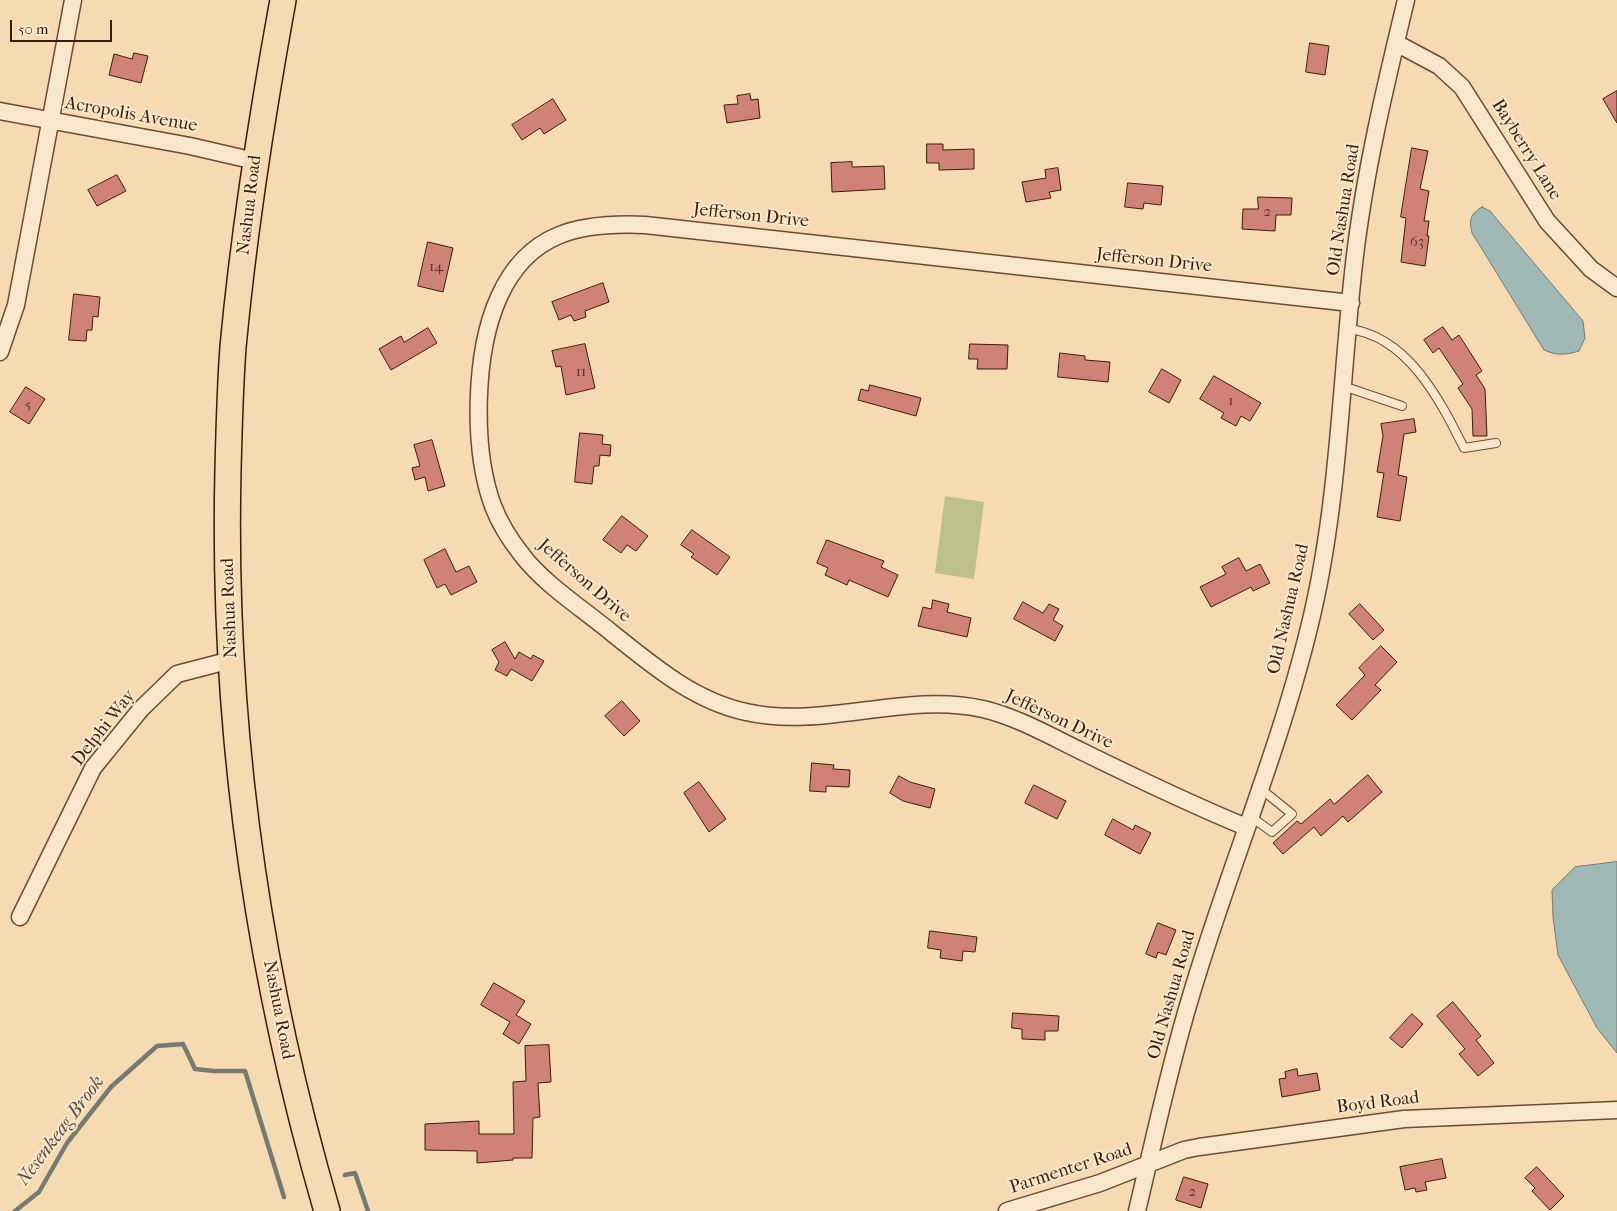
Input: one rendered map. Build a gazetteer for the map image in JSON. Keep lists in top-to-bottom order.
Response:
{
  "streets": {
    "main road": ["Nashua Road"],
    "street": [
      "Acropolis Avenue",
      "Bayberry Lane",
      "Old Nashua Road",
      "Jefferson Drive",
      "Delphi Way",
      "Boyd Road",
      "Parmenter Road"
    ]
  },
  "crossings": [
    ["Acropolis Avenue", "Nashua Road"],
    ["Bayberry Lane", "Old Nashua Road"],
    ["Nashua Road", "Delphi Way"],
    ["Old Nashua Road", "Jefferson Drive"],
    ["Old Nashua Road", "Boyd Road"],
    ["Old Nashua Road", "Parmenter Road"],
    ["Boyd Road", "Parmenter Road"]
  ],
  "water": ["Nesenkeag Brook"],
  "house_numbers": [
    "2",
    "63",
    "14",
    "11",
    "1",
    "5",
    "2"
  ],
  "scale_bar": "50 m"
}
